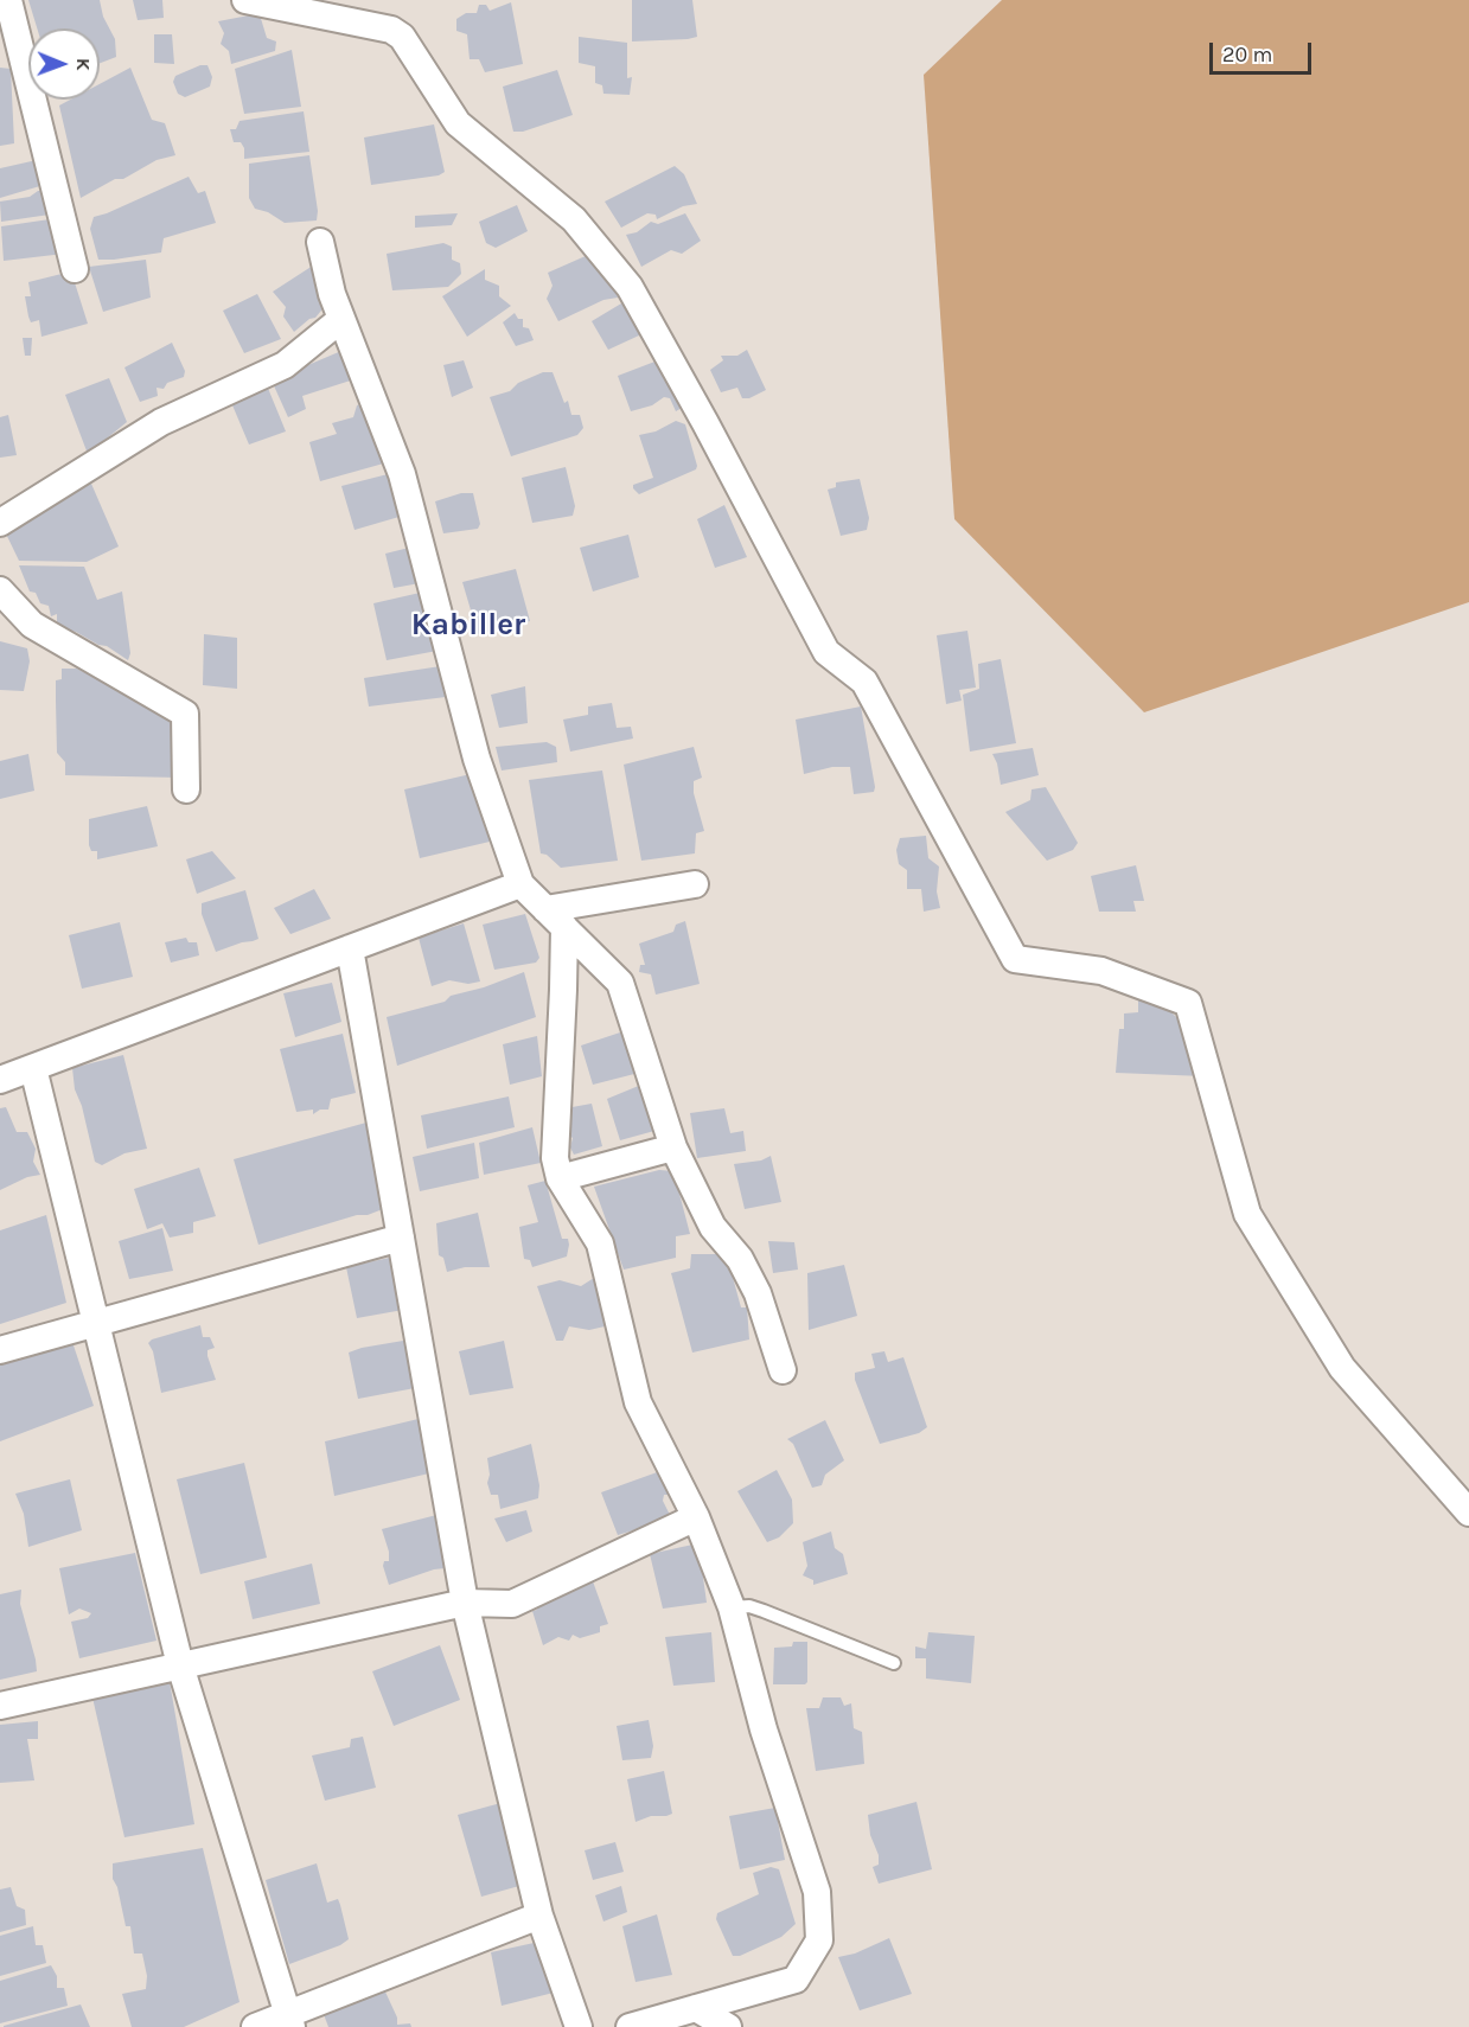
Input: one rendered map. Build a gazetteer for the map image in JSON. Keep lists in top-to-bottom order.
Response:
{
  "districts": ["Kabiller"],
  "scale_bar": "20 m",
  "north": "right"
}
